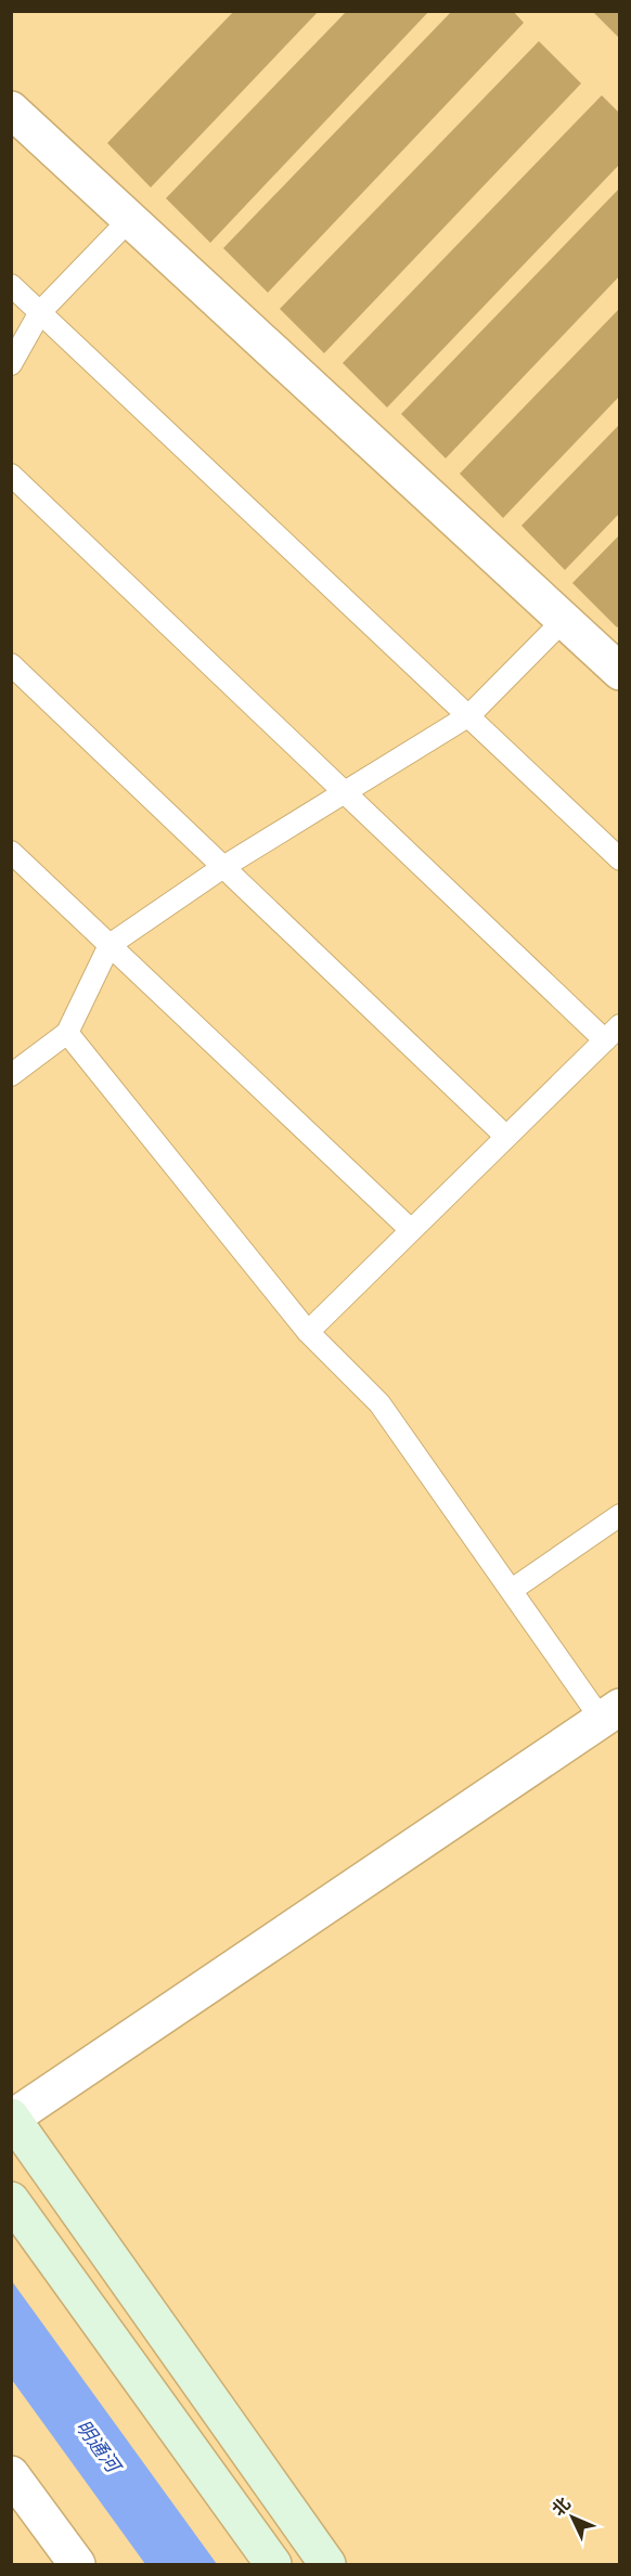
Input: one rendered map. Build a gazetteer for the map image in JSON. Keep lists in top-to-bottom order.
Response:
{
  "water": ["明通河"],
  "north": "top left"
}
